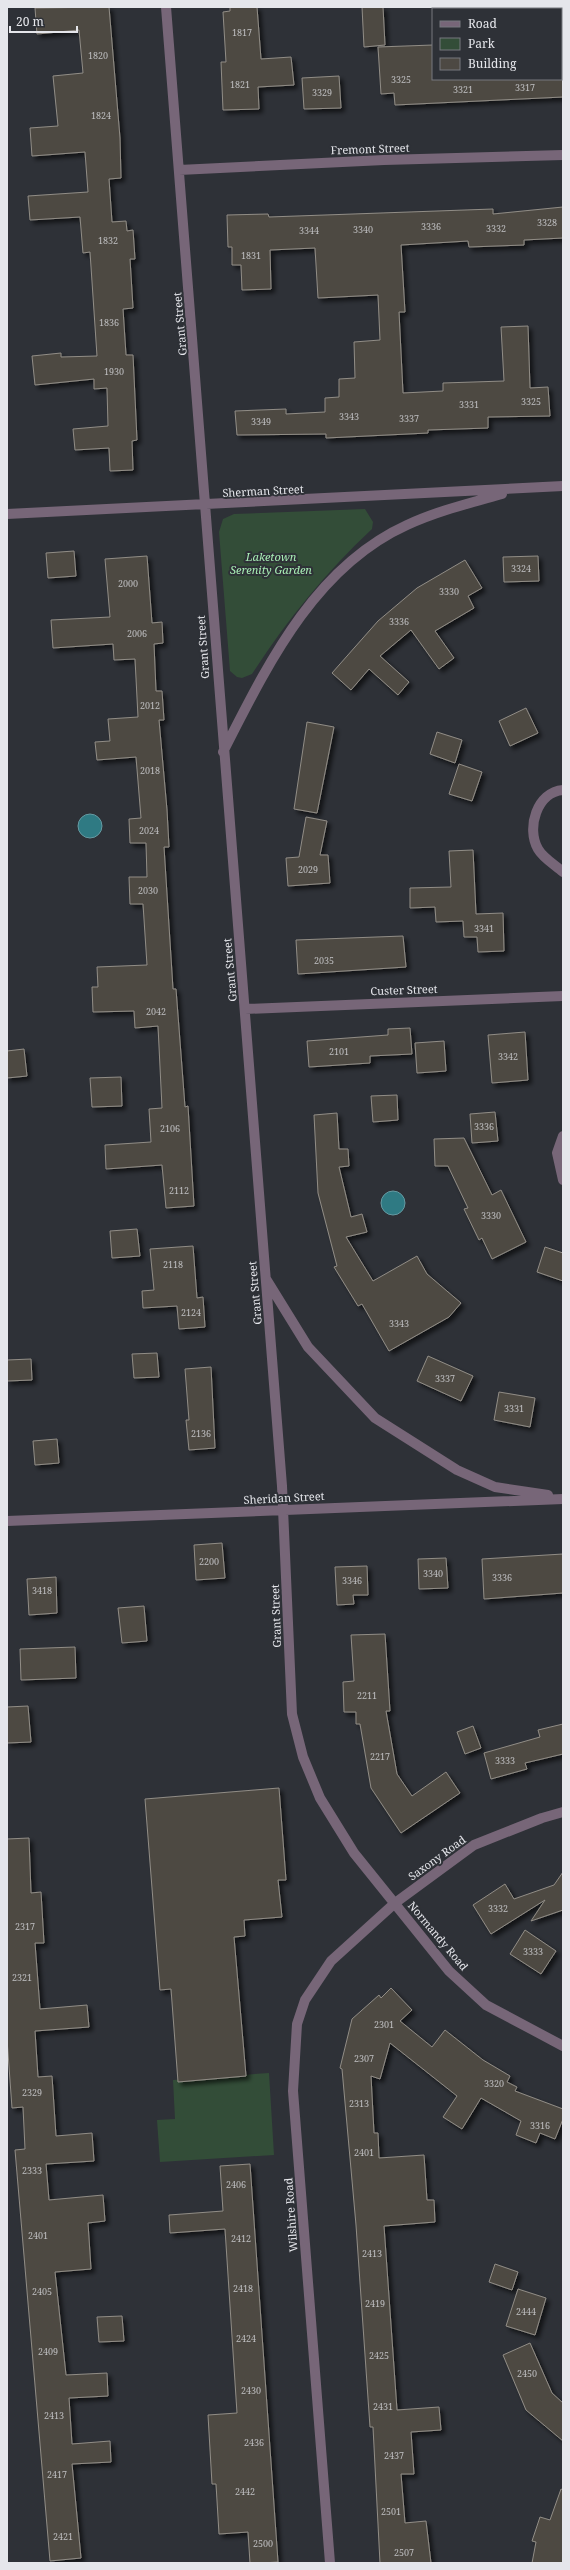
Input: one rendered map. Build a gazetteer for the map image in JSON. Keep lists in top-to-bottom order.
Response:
{
  "streets": {
    "street": [
      "Fremont Street",
      "Grant Street",
      "Sherman Street",
      "Custer Street",
      "Sheridan Street",
      "Saxony Road",
      "Normandy Road",
      "Wilshire Road"
    ]
  },
  "crossings": [
    ["Fremont Street", "Grant Street"],
    ["Grant Street", "Sherman Street"],
    ["Grant Street", "Custer Street"],
    ["Grant Street", "Sheridan Street"],
    ["Grant Street", "Saxony Road"],
    ["Grant Street", "Normandy Road"],
    ["Grant Street", "Wilshire Road"],
    ["Saxony Road", "Normandy Road"],
    ["Saxony Road", "Wilshire Road"],
    ["Normandy Road", "Wilshire Road"]
  ],
  "parks": ["Laketown Serenity Garden"],
  "house_numbers": [
    "1817",
    "1820",
    "3325",
    "1821",
    "3317",
    "3321",
    "3329",
    "1824",
    "3328",
    "3336",
    "3332",
    "3340",
    "3344",
    "1832",
    "1831",
    "1836",
    "1930",
    "3325",
    "3331",
    "3343",
    "3337",
    "3349",
    "3324",
    "2000",
    "3330",
    "3336",
    "2006",
    "2012",
    "2018",
    "2024",
    "2029",
    "2030",
    "3341",
    "2035",
    "2042",
    "2101",
    "3342",
    "3336",
    "2106",
    "2112",
    "3330",
    "2118",
    "2124",
    "3343",
    "3337",
    "3331",
    "2136",
    "2200",
    "3340",
    "3336",
    "3346",
    "3418",
    "2211",
    "2217",
    "3333",
    "3332",
    "2317",
    "3333",
    "2321",
    "2301",
    "2307",
    "3320",
    "2329",
    "2313",
    "3316",
    "2401",
    "2333",
    "2406",
    "2401",
    "2412",
    "2413",
    "2418",
    "2405",
    "2419",
    "2444",
    "2424",
    "2409",
    "2425",
    "2450",
    "2430",
    "2431",
    "2413",
    "2436",
    "2437",
    "2417",
    "2442",
    "2501",
    "2421",
    "2500",
    "2507"
  ],
  "legend": ["Road", "Park", "Building"],
  "scale_bar": "20 m"
}
